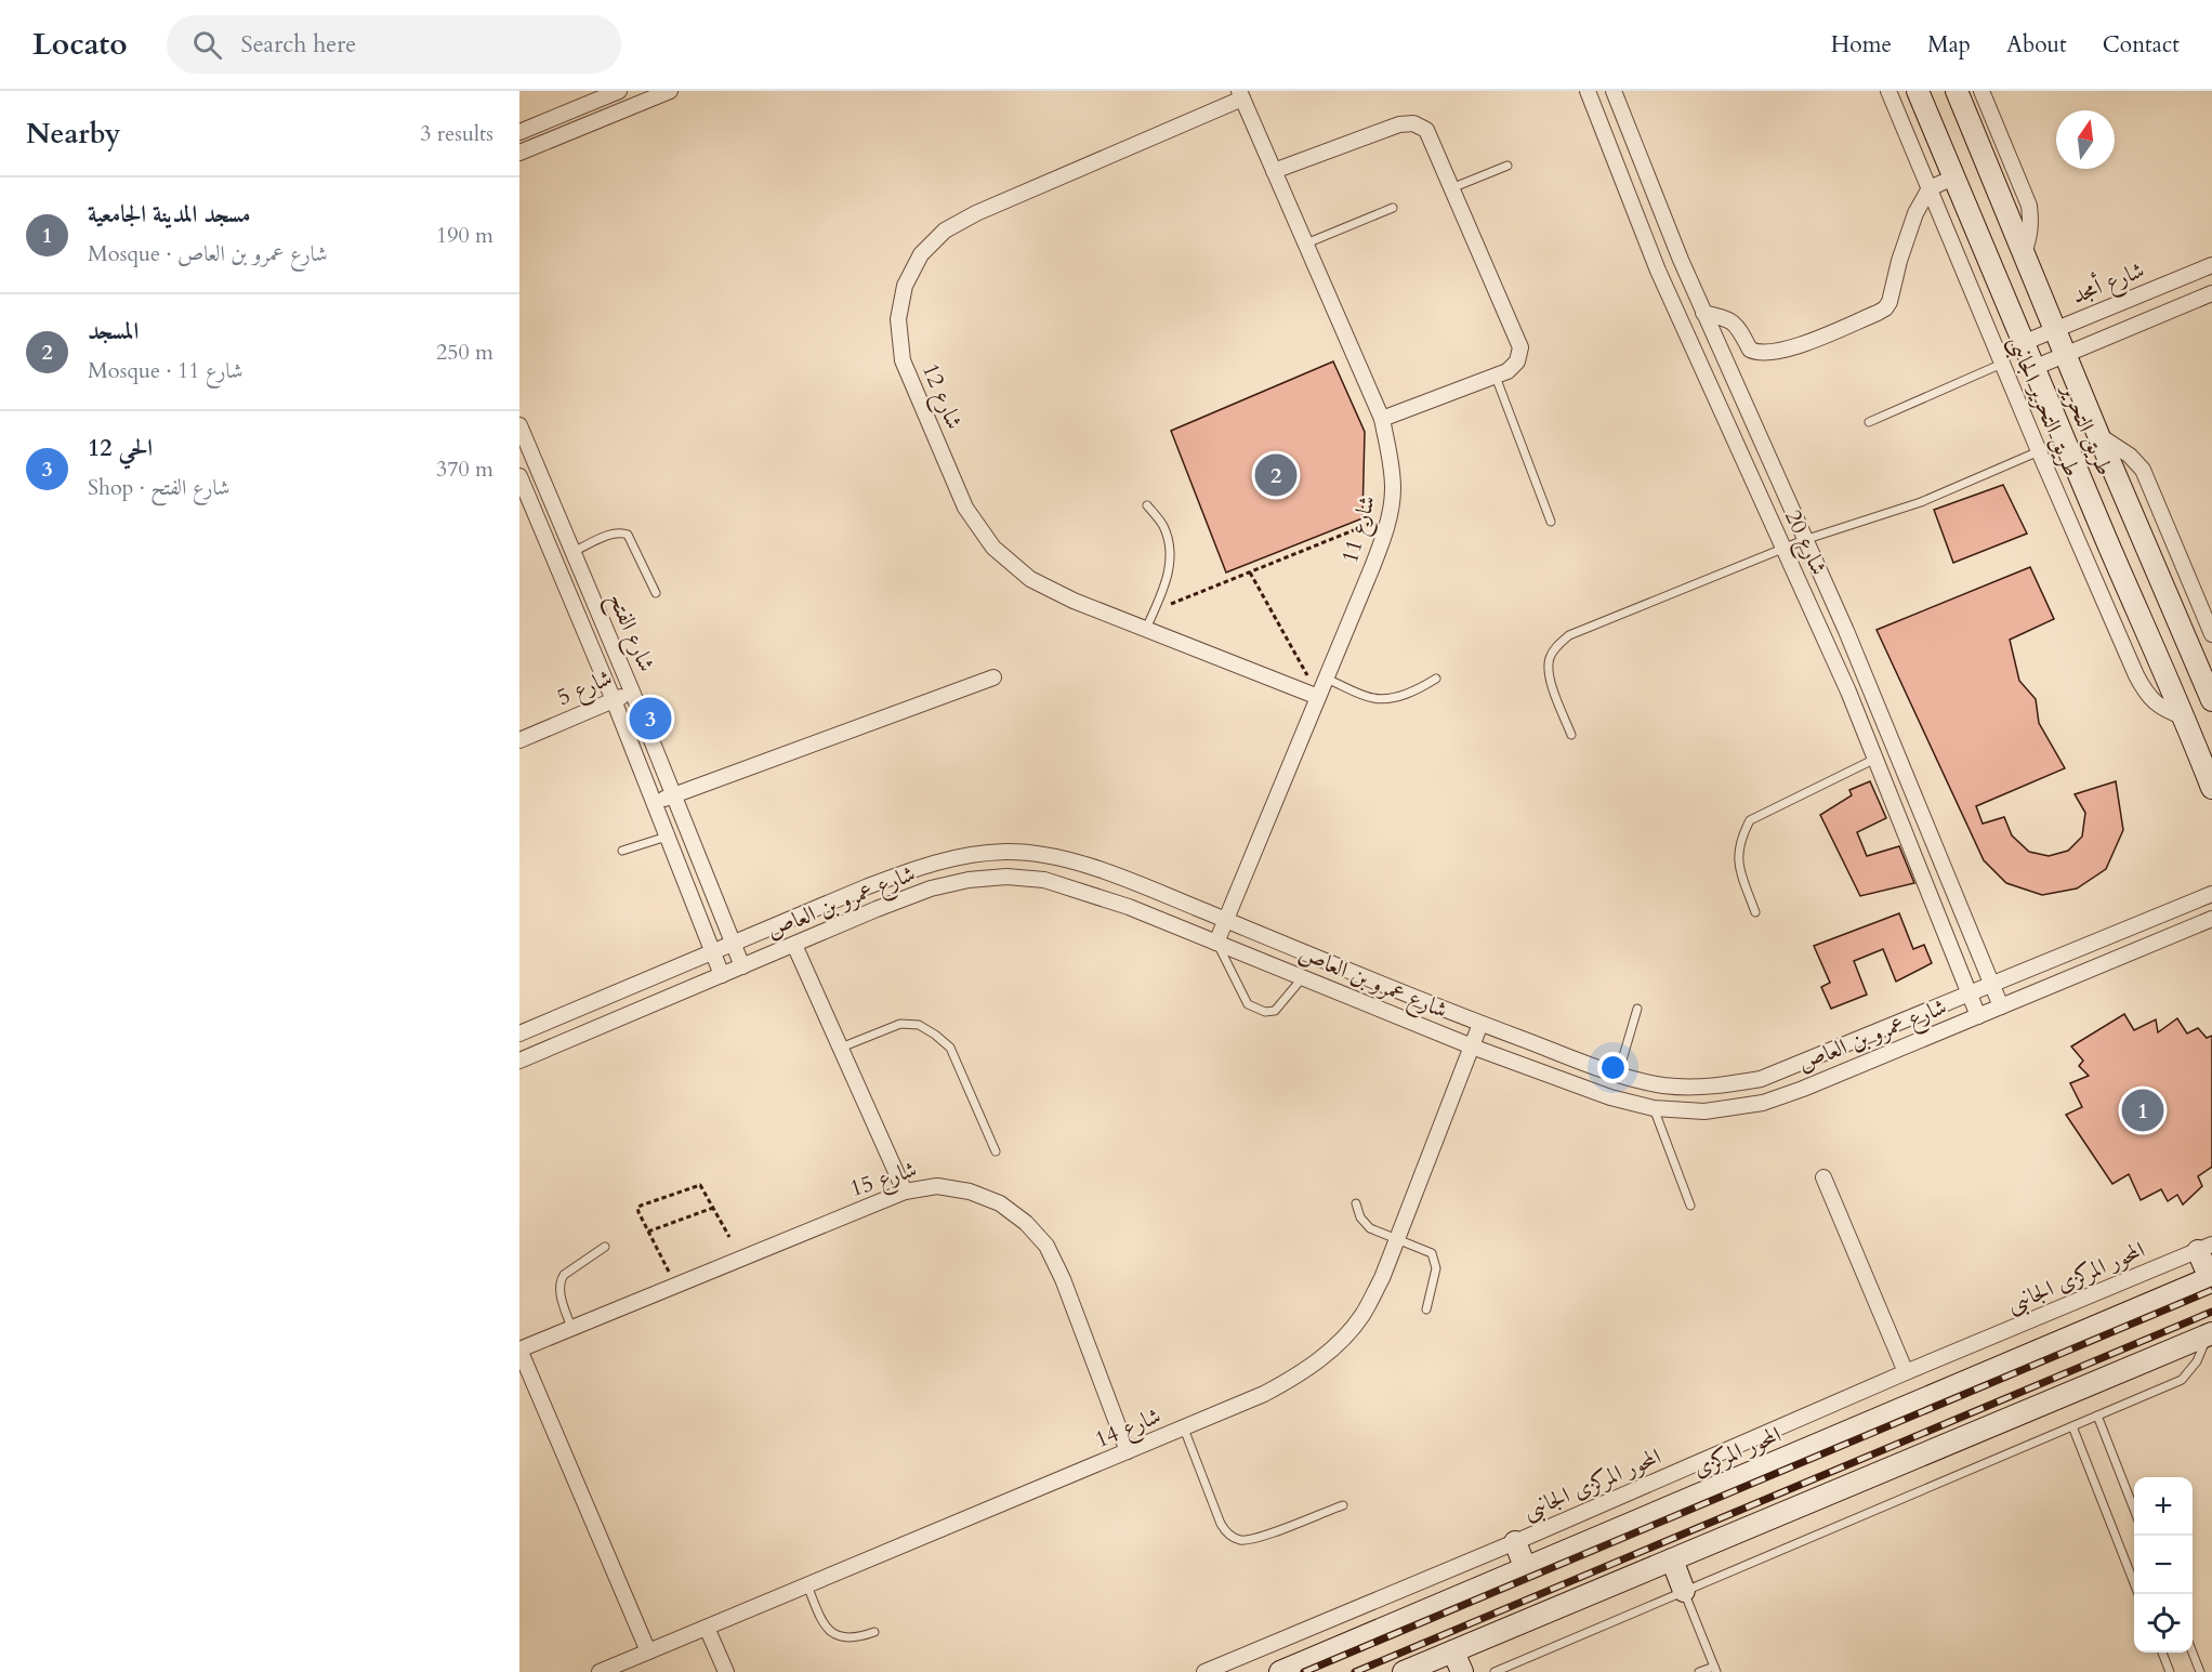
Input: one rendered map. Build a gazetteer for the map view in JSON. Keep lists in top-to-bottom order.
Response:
{
  "streets": {
    "main road": ["طريق التحرير", "المحور المركزى"],
    "street": [
      "شارع أمجد",
      "شارع 12",
      "طريق التحرير الجانبى",
      "شارع 11",
      "شارع 20",
      "شارع الفتح",
      "شارع 5",
      "شارع عمرو بن العاص",
      "شارع 15",
      "المحور المركزى الجانبى",
      "شارع 14"
    ]
  },
  "crossings": [
    ["شارع أمجد", "طريق التحرير"],
    ["شارع 12", "شارع 11"],
    ["طريق التحرير الجانبى", "طريق التحرير"],
    ["شارع 11", "شارع عمرو بن العاص"],
    ["شارع 20", "شارع عمرو بن العاص"],
    ["شارع الفتح", "شارع 5"],
    ["شارع الفتح", "شارع عمرو بن العاص"],
    ["شارع عمرو بن العاص", "شارع 14"],
    ["شارع 15", "شارع 14"]
  ],
  "north": "top",
  "page": {
    "header": "Locato",
    "search": "Search here",
    "nav": [
      "Home",
      "Map",
      "About",
      "Contact"
    ],
    "heading": ["Nearby", "3 results"],
    "list": [
      {
        "mark": "1",
        "name": "مسجد المدينة الجامعية",
        "note": "Mosque · شارع عمرو بن العاص",
        "value": "190 m"
      },
      {
        "mark": "2",
        "name": "المسجد",
        "note": "Mosque · شارع 11",
        "value": "250 m"
      },
      {
        "mark": "3",
        "name": "الحي 12",
        "note": "Shop · شارع الفتح",
        "value": "370 m"
      }
    ],
    "pins": ["2", "3", "1"],
    "map_buttons": ["+", "−"]
  }
}
